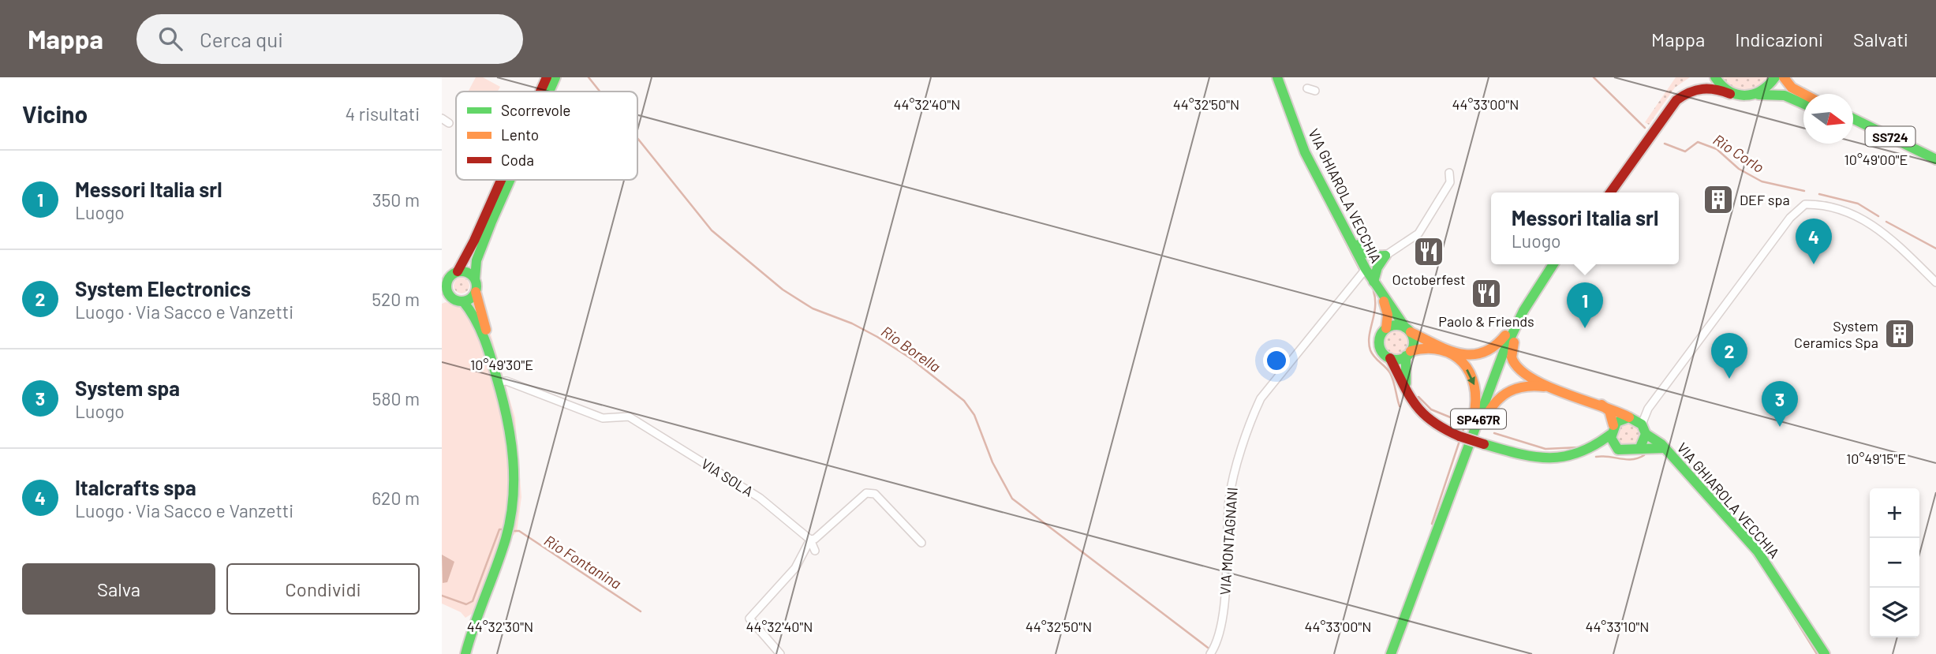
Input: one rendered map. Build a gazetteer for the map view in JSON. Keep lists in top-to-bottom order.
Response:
{
  "streets": {
    "main road": ["SS724", "VIA GHIAROLA VECCHIA", "SP467R"],
    "street": ["VIA SOLA", "VIA MONTAGNANI"]
  },
  "crossings": [
    ["VIA GHIAROLA VECCHIA", "VIA MONTAGNANI"]
  ],
  "water": ["Rio Corlo", "Rio Borella", "Rio Fontanina"],
  "places": {
    "building": ["DEF spa", "System Ceramics Spa"],
    "restaurant": ["Octoberfest", "Paolo & Friends"]
  },
  "legend": ["Scorrevole", "Lento", "Coda"],
  "north": "right",
  "page": {
    "header": "Mappa",
    "search": "Cerca qui",
    "nav": ["Mappa", "Indicazioni", "Salvati"],
    "heading": ["Vicino", "4 risultati"],
    "list": [
      {
        "mark": "1",
        "name": "Messori Italia srl",
        "note": "Luogo",
        "value": "350 m"
      },
      {
        "mark": "2",
        "name": "System Electronics",
        "note": "Luogo · Via Sacco e Vanzetti",
        "value": "520 m"
      },
      {
        "mark": "3",
        "name": "System spa",
        "note": "Luogo",
        "value": "580 m"
      },
      {
        "mark": "4",
        "name": "Italcrafts spa",
        "note": "Luogo · Via Sacco e Vanzetti",
        "value": "620 m"
      }
    ],
    "popup": ["Messori Italia srl", "Luogo"],
    "pins": [
      "4",
      "1",
      "2",
      "3"
    ],
    "map_buttons": ["+", "−"],
    "buttons": ["Salva", "Condividi"]
  },
  "coordinates": [
    "44°32'40\"N",
    "44°32'50\"N",
    "44°33'00\"N",
    "10°49'00\"E",
    "10°49'30\"E",
    "10°49'15\"E",
    "44°32'30\"N",
    "44°33'10\"N"
  ]
}
